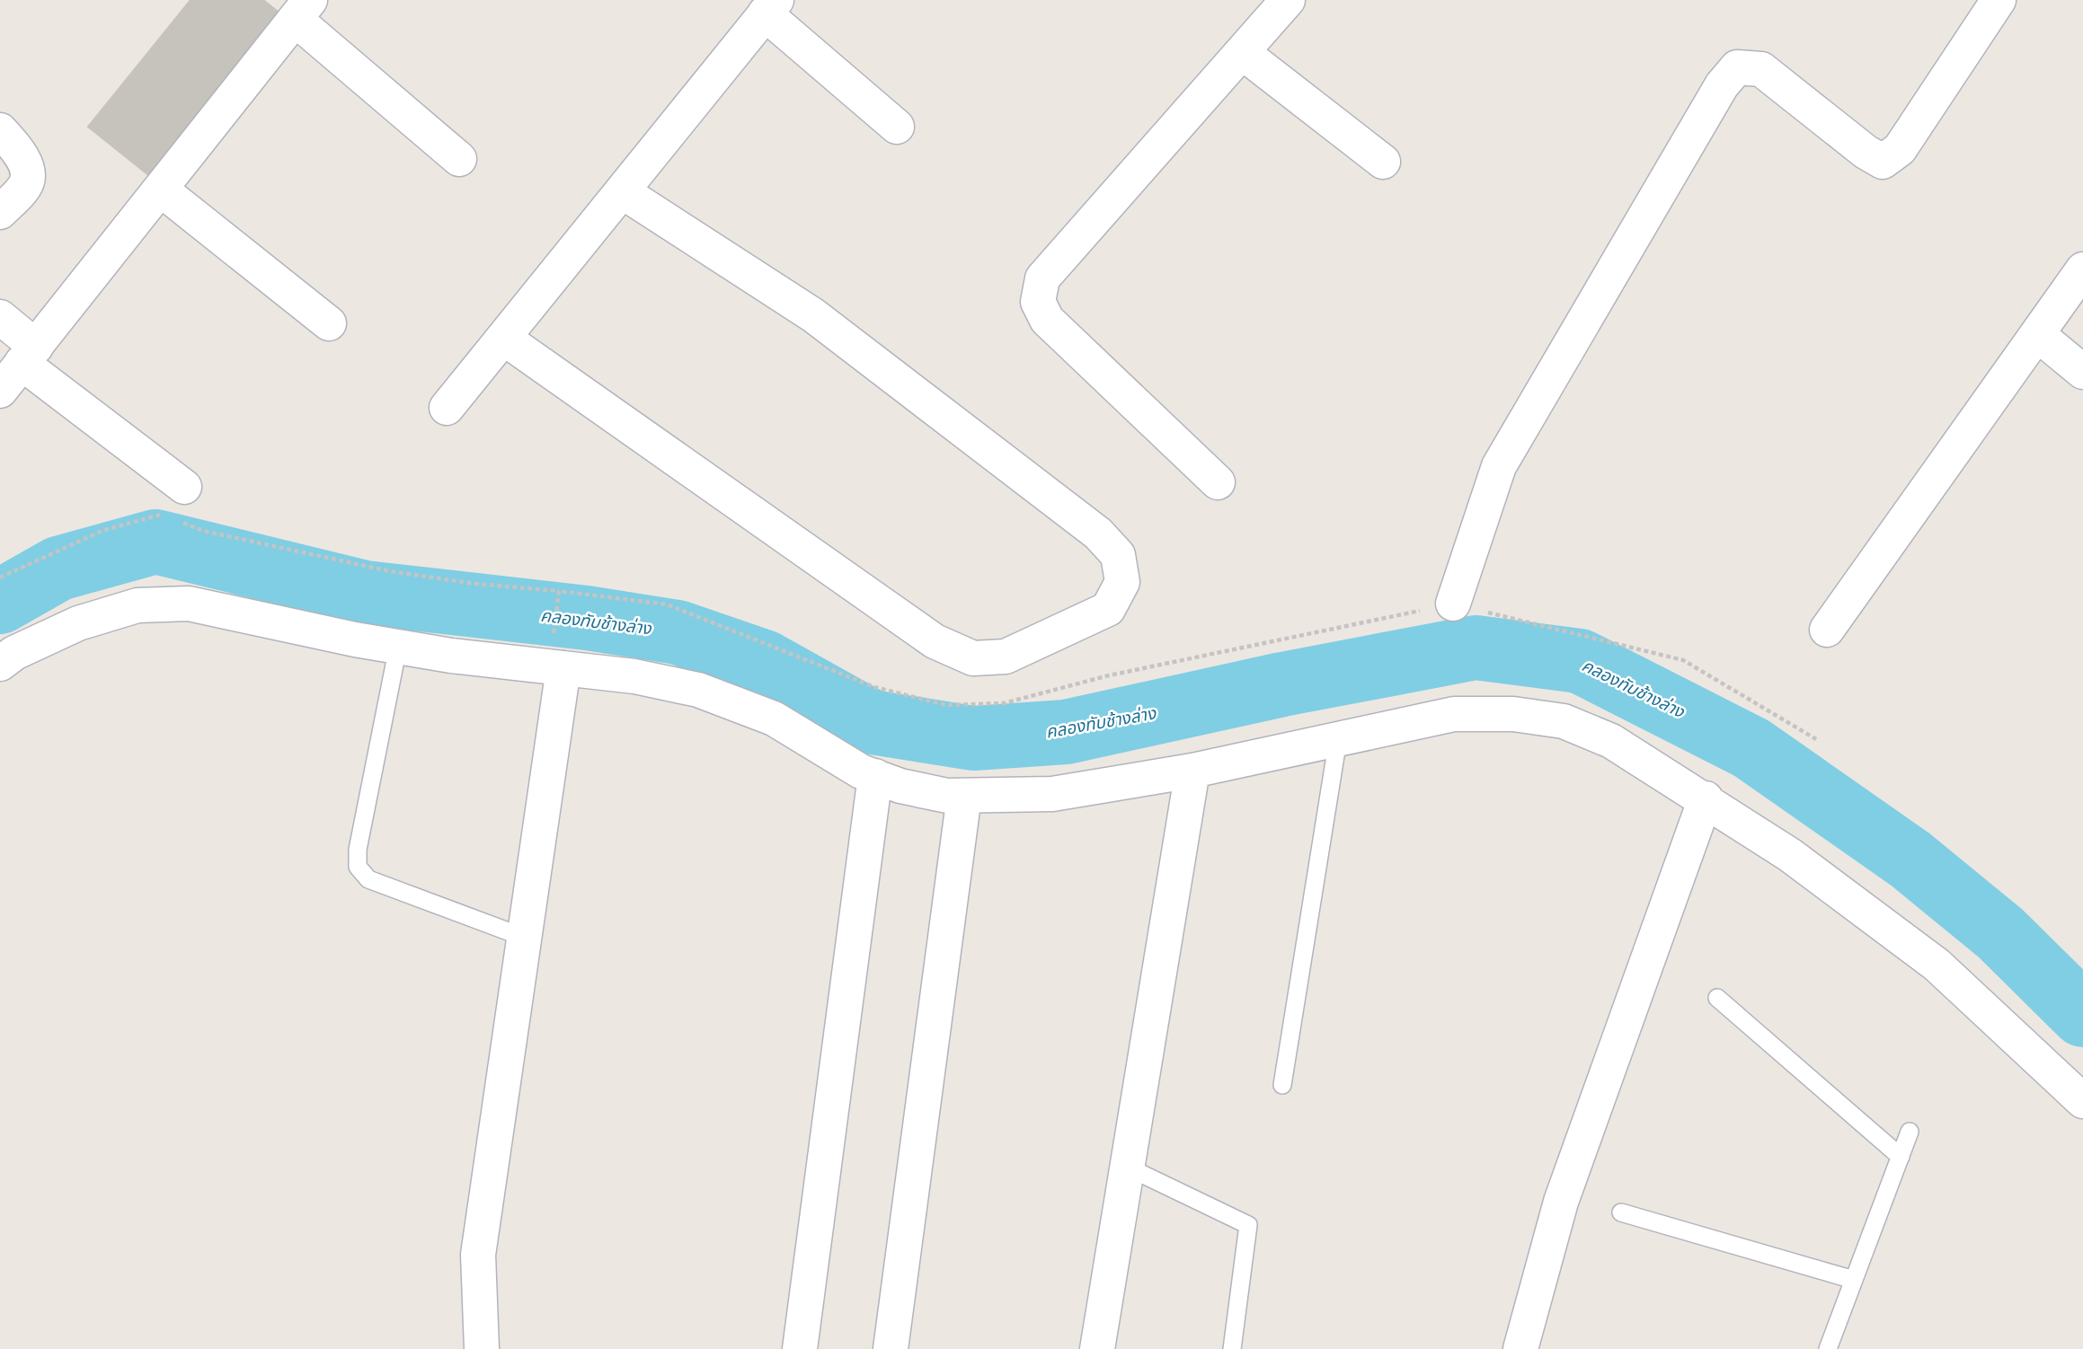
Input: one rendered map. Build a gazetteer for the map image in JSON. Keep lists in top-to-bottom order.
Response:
{
  "water": ["คลองทับช้างล่าง"]
}
